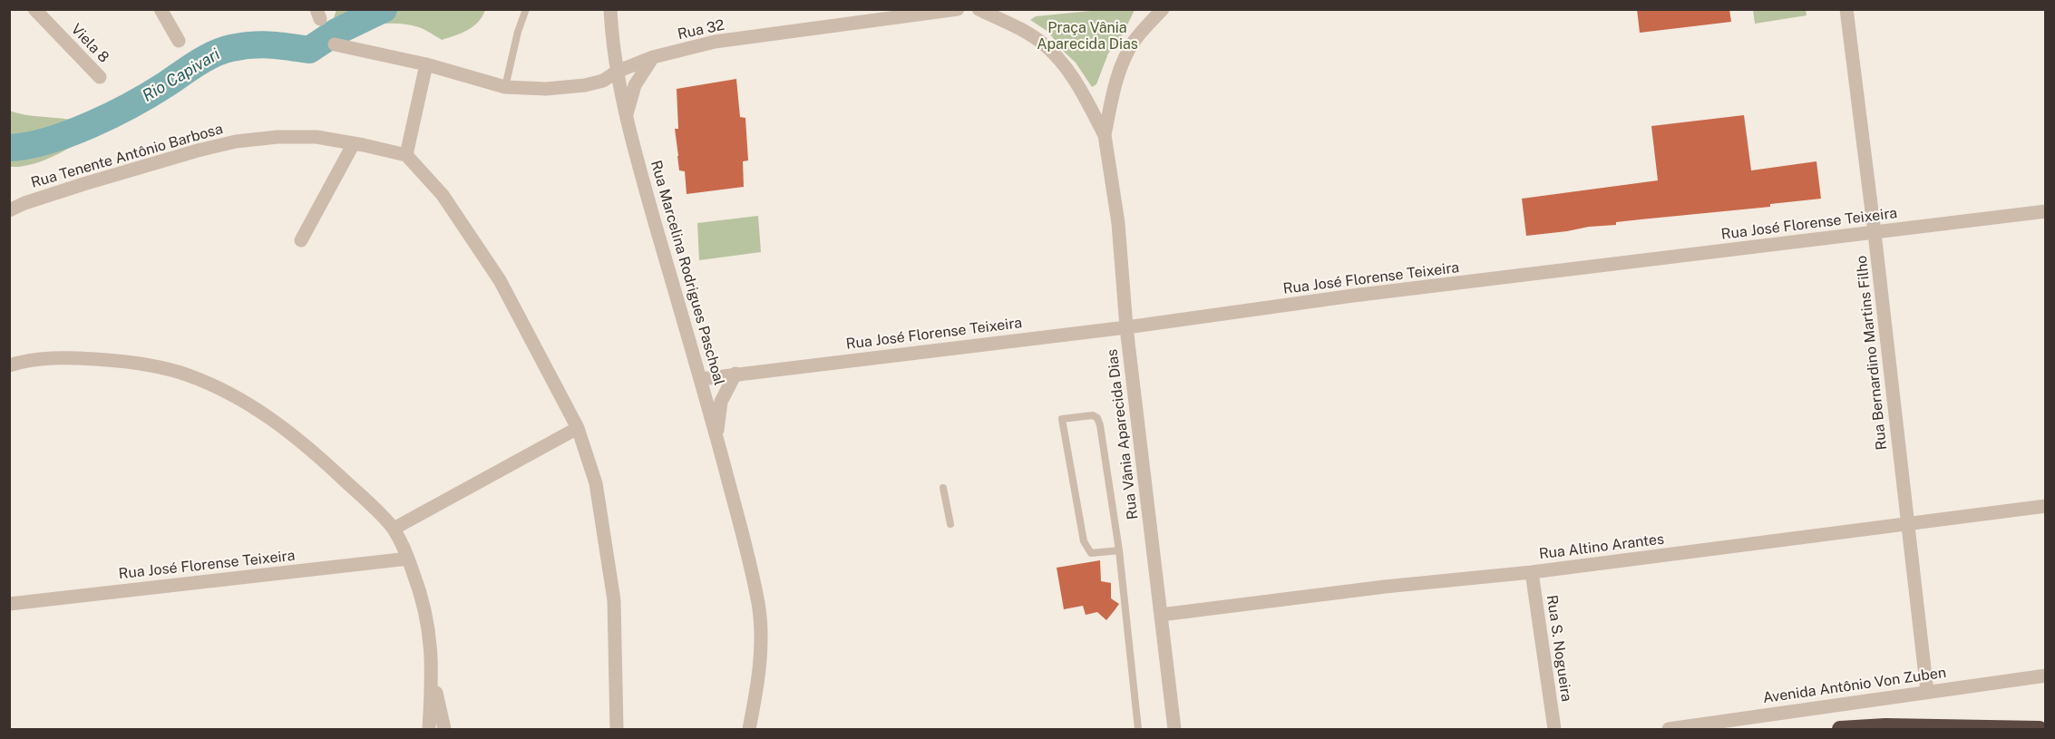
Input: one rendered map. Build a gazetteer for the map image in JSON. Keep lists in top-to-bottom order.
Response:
{
  "streets": {
    "street": [
      "Rua 32",
      "Viela 8",
      "Rua Tenente Antônio Barbosa",
      "Rua José Florense Teixeira",
      "Rua Marcelina Rodrigues Paschoal",
      "Rua Bernardino Martins Filho",
      "Rua Vânia Aparecida Dias",
      "Rua Altino Arantes",
      "Rua S. Nogueira",
      "Avenida Antônio Von Zuben"
    ]
  },
  "crossings": [
    ["Rua 32", "Rua Marcelina Rodrigues Paschoal"],
    ["Rua José Florense Teixeira", "Rua Marcelina Rodrigues Paschoal"],
    ["Rua José Florense Teixeira", "Rua Bernardino Martins Filho"],
    ["Rua José Florense Teixeira", "Rua Vânia Aparecida Dias"],
    ["Rua Bernardino Martins Filho", "Rua Altino Arantes"],
    ["Rua Bernardino Martins Filho", "Avenida Antônio Von Zuben"],
    ["Rua Vânia Aparecida Dias", "Rua Altino Arantes"],
    ["Rua Altino Arantes", "Rua S. Nogueira"]
  ],
  "water": ["Rio Capivari"],
  "parks": ["Praça Vânia Aparecida Dias"]
}
